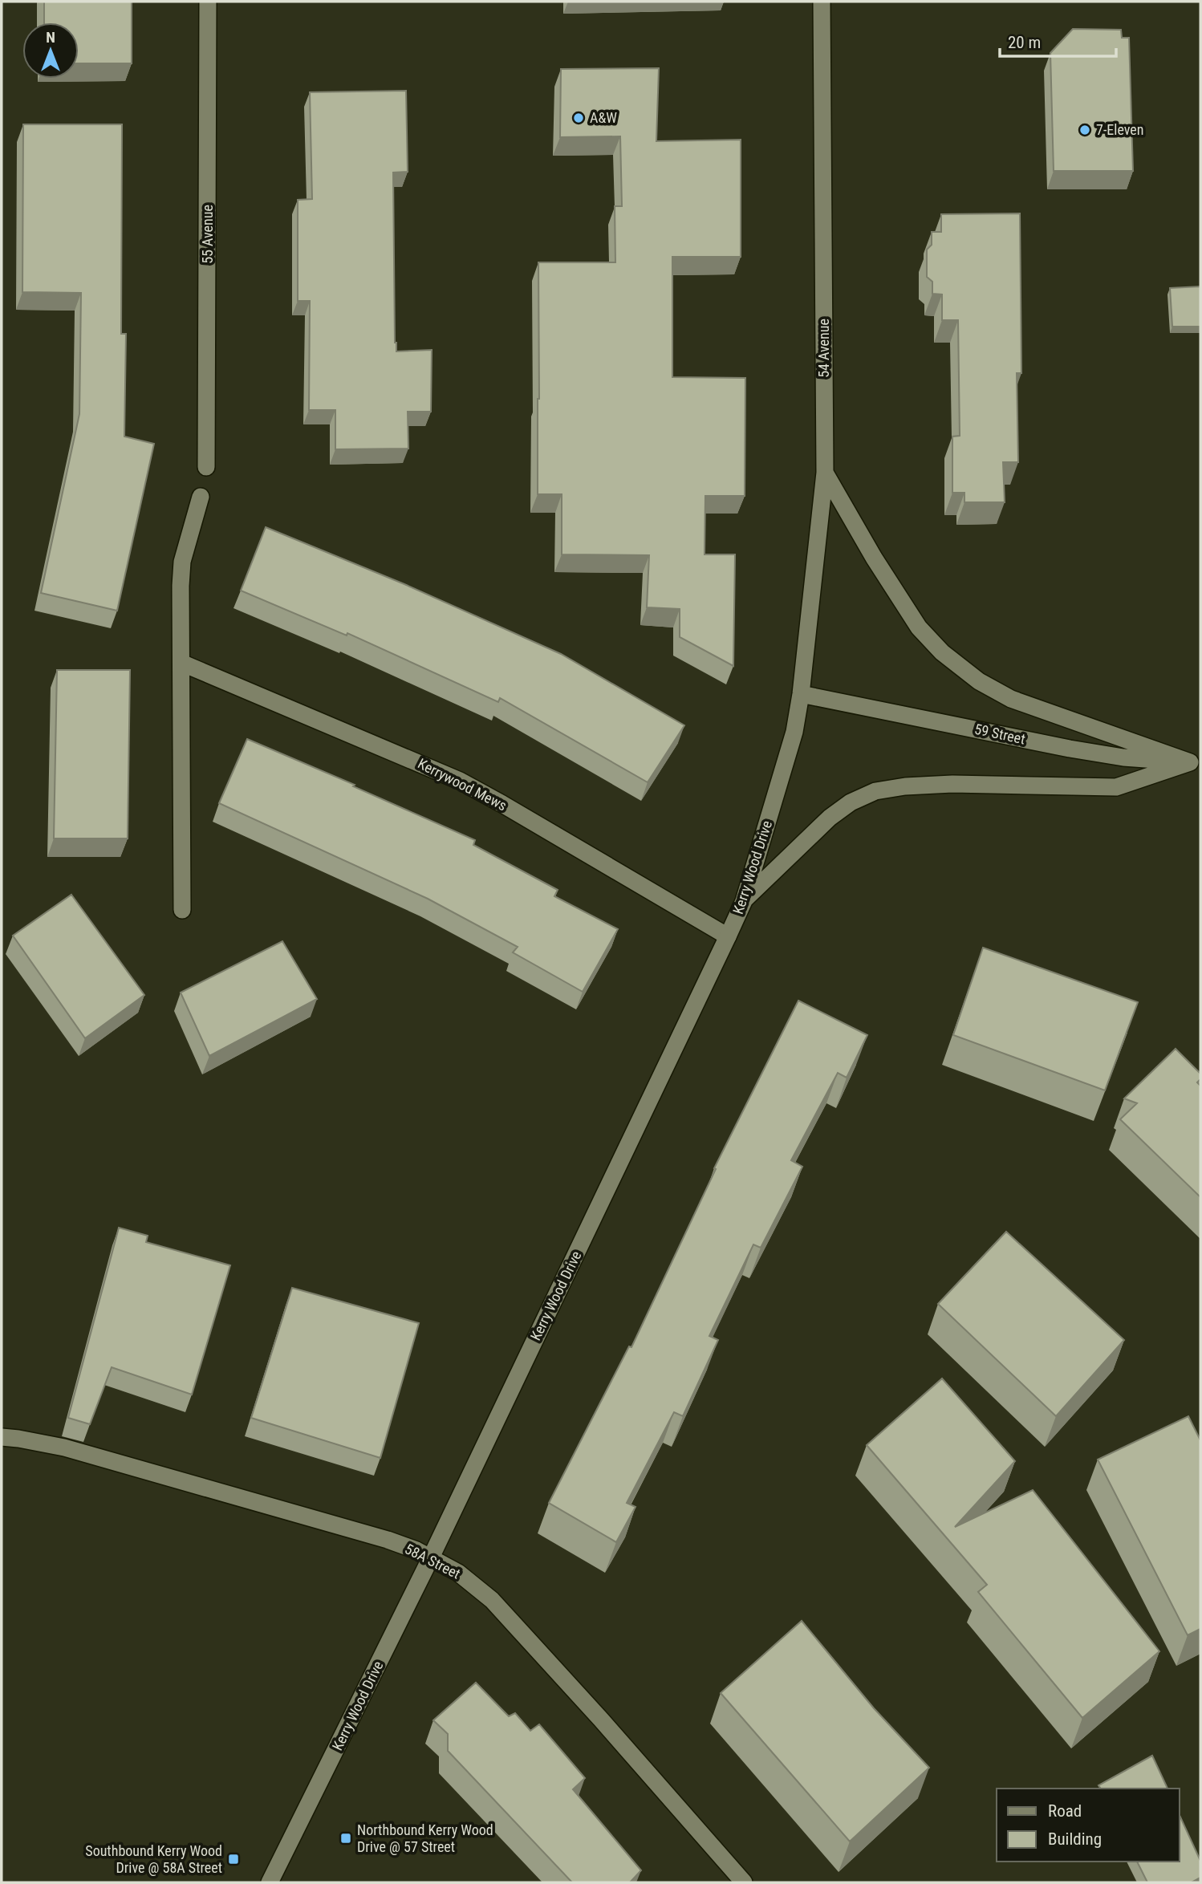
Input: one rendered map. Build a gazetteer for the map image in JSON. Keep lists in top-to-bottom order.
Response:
{
  "streets": {
    "street": [
      "55 Avenue",
      "54 Avenue",
      "59 Street",
      "Kerrywood Mews",
      "Kerry Wood Drive",
      "58A Street"
    ]
  },
  "crossings": [
    ["54 Avenue", "59 Street"],
    ["54 Avenue", "Kerry Wood Drive"],
    ["59 Street", "Kerry Wood Drive"],
    ["Kerrywood Mews", "Kerry Wood Drive"],
    ["Kerry Wood Drive", "58A Street"]
  ],
  "places": {
    "other": ["A&W", "7-Eleven"],
    "transit": ["Northbound Kerry Wood Drive @ 57 Street", "Southbound Kerry Wood Drive @ 58A Street"]
  },
  "legend": ["Road", "Building"],
  "scale_bar": "20 m",
  "north": "top"
}
